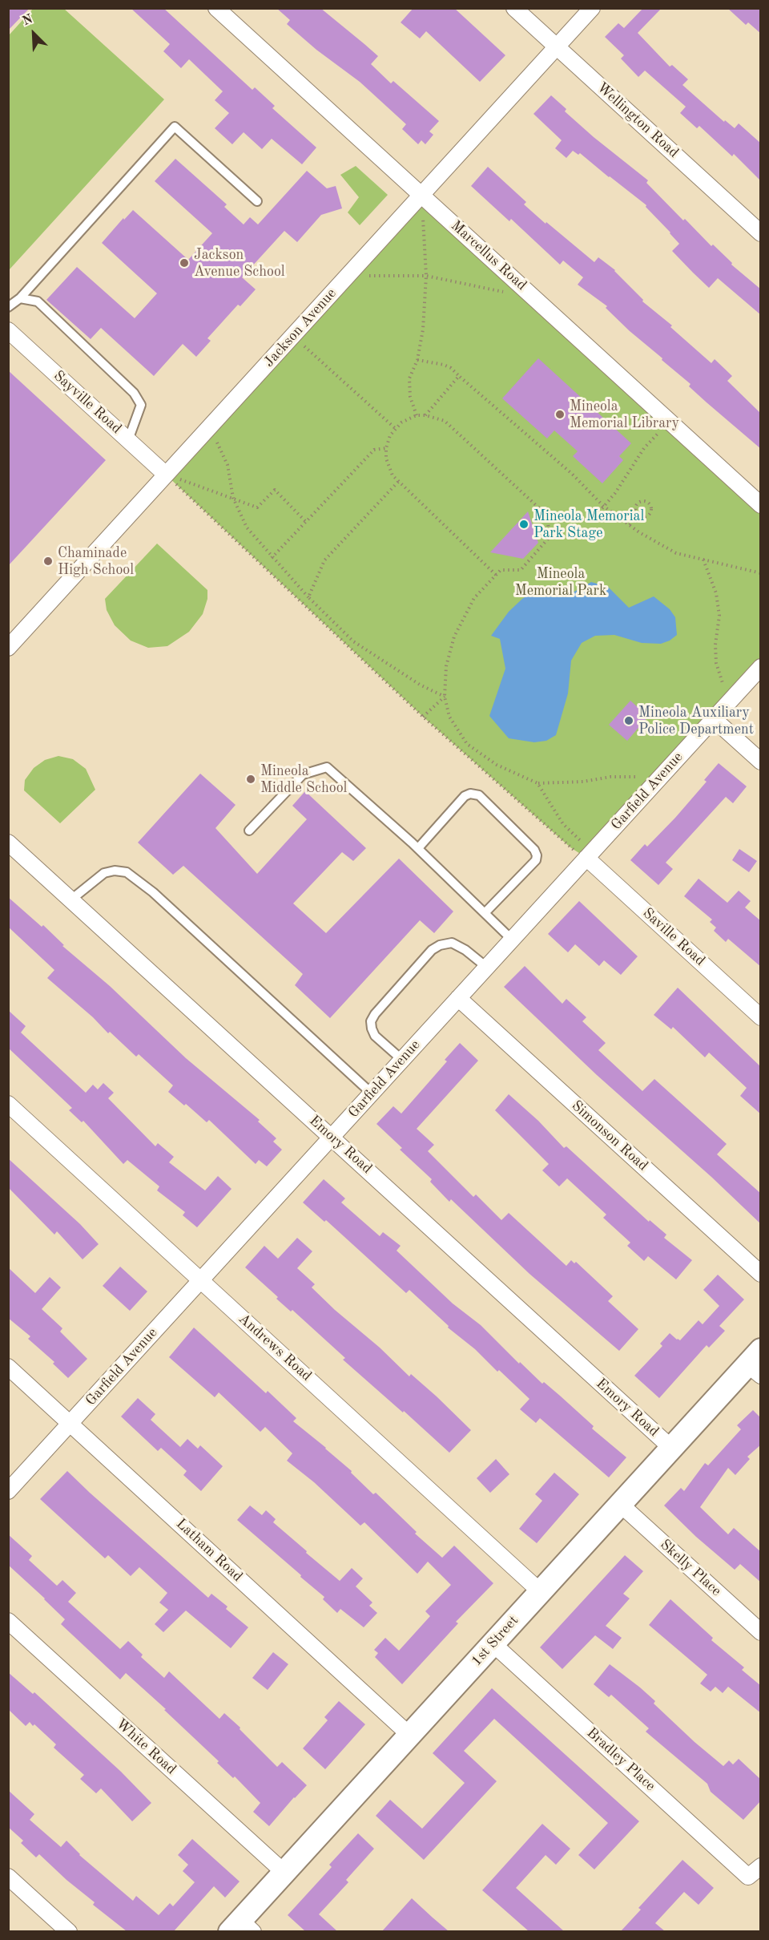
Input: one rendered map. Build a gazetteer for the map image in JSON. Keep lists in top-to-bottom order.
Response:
{
  "streets": {
    "street": [
      "Wellington Road",
      "Marcellus Road",
      "Jackson Avenue",
      "Sayville Road",
      "Garfield Avenue",
      "Saville Road",
      "Simonson Road",
      "Emory Road",
      "Andrews Road",
      "Latham Road",
      "Skelly Place",
      "1st Street",
      "White Road",
      "Bradley Place"
    ]
  },
  "crossings": [
    ["Wellington Road", "Jackson Avenue"],
    ["Marcellus Road", "Jackson Avenue"],
    ["Jackson Avenue", "Sayville Road"],
    ["Garfield Avenue", "Saville Road"],
    ["Garfield Avenue", "Simonson Road"],
    ["Garfield Avenue", "Emory Road"],
    ["Garfield Avenue", "Andrews Road"],
    ["Garfield Avenue", "Latham Road"],
    ["Emory Road", "1st Street"],
    ["Andrews Road", "1st Street"],
    ["Latham Road", "1st Street"],
    ["Skelly Place", "1st Street"],
    ["1st Street", "White Road"],
    ["1st Street", "Bradley Place"]
  ],
  "parks": ["Mineola Memorial Park"],
  "places": [
    "Jackson Avenue School",
    "Mineola Memorial Library",
    "Mineola Memorial Park Stage",
    "Chaminade High School",
    "Mineola Auxiliary Police Department",
    "Mineola Middle School"
  ],
  "north": "top left"
}
